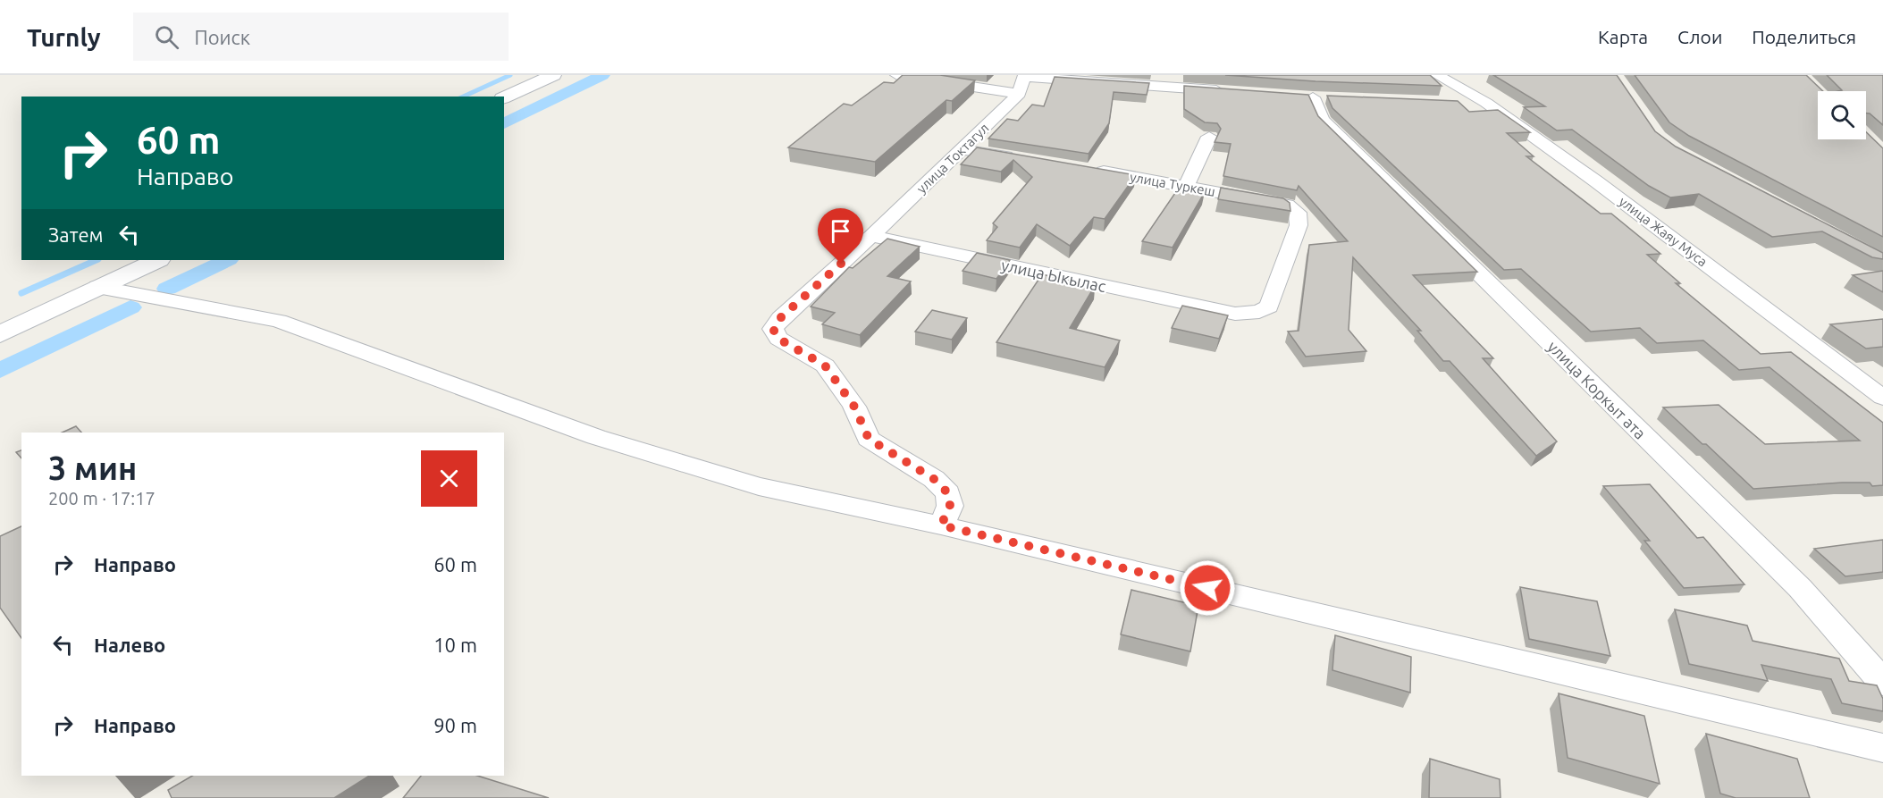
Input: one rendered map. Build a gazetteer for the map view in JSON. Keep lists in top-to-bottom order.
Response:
{
  "streets": {
    "street": [
      "улица Токтагул",
      "улица Туркеш",
      "улица Жаяу Муса",
      "улица Ыкылас",
      "улица Коркыт ата"
    ]
  },
  "crossings": [
    ["улица Токтагул", "улица Ыкылас"],
    ["улица Туркеш", "улица Ыкылас"]
  ],
  "page": {
    "header": "Turnly",
    "search": "Поиск",
    "nav": ["Карта", "Слои", "Поделиться"],
    "turn": ["60 m", "Направо"],
    "then": "Затем",
    "heading": ["3 мин", "200 m · 17:17"],
    "list": [
      {
        "name": "Направо",
        "value": "60 m"
      },
      {
        "name": "Налево",
        "value": "10 m"
      },
      {
        "name": "Направо",
        "value": "90 m"
      }
    ]
  }
}
